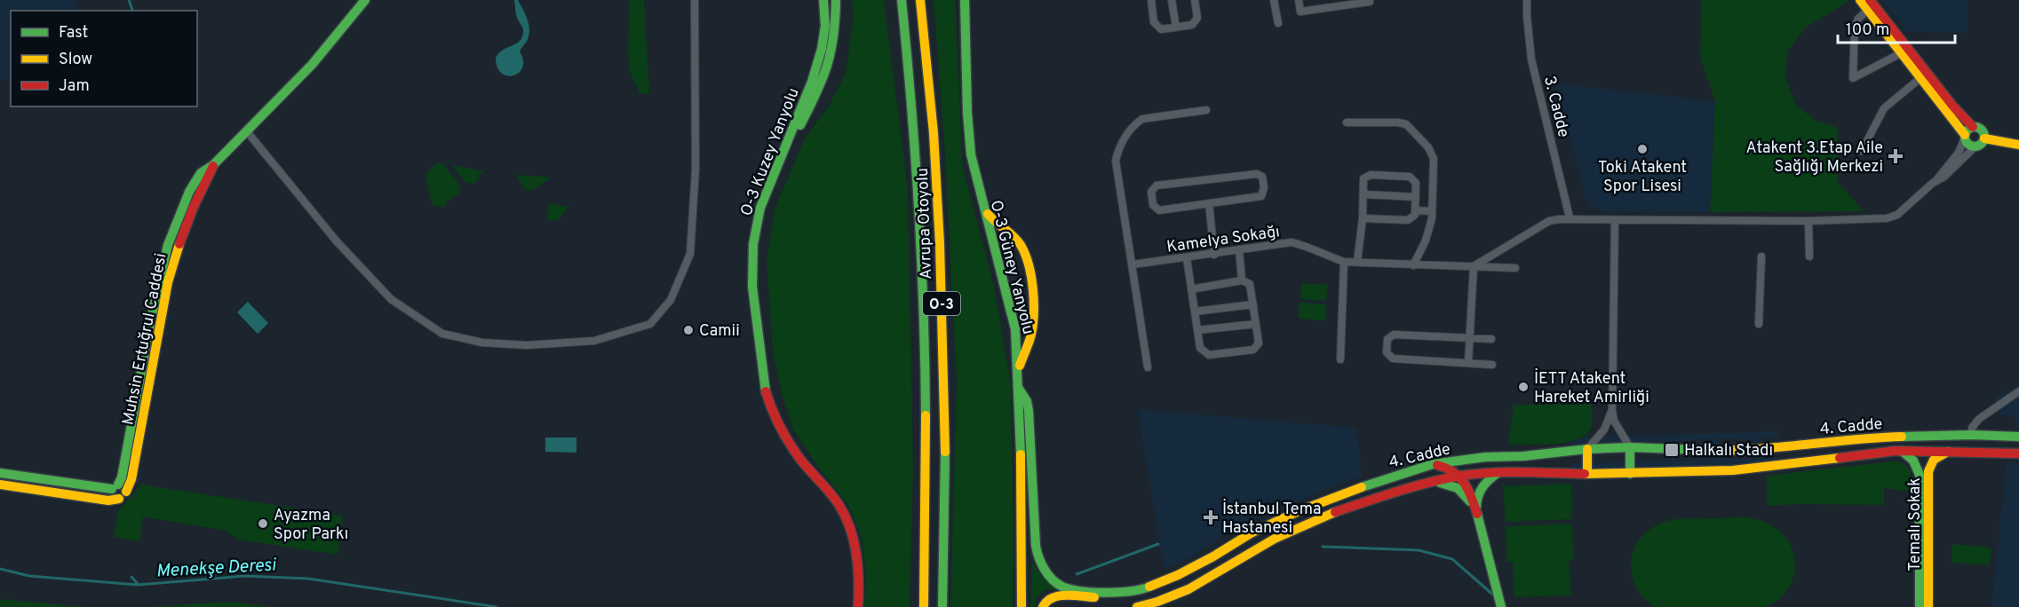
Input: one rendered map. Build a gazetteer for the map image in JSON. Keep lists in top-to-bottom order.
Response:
{
  "streets": {
    "main road": [
      "O-3 Kuzey Yanyolu",
      "Avrupa Otoyolu",
      "O-3 Güney Yanyolu",
      "O-3",
      "Muhsin Ertuğrul Caddesi",
      "4. Cadde",
      "Temalı Sokak"
    ],
    "street": ["3. Cadde", "Kamelya Sokağı"]
  },
  "crossings": [
    ["O-3 Güney Yanyolu", "4. Cadde"],
    ["4. Cadde", "Temalı Sokak"]
  ],
  "water": ["Menekşe Deresi"],
  "places": {
    "other": [
      "Toki Atakent Spor Lisesi",
      "Camii",
      "İETT Atakent Hareket Amirliği",
      "Ayazma Spor Parkı"
    ],
    "health": ["Atakent 3.Etap Aile Sağlığı Merkezi", "İstanbul Tema Hastanesi"],
    "transit": ["Halkalı Stadı"]
  },
  "legend": ["Fast", "Slow", "Jam"],
  "scale_bar": "100 m"
}
